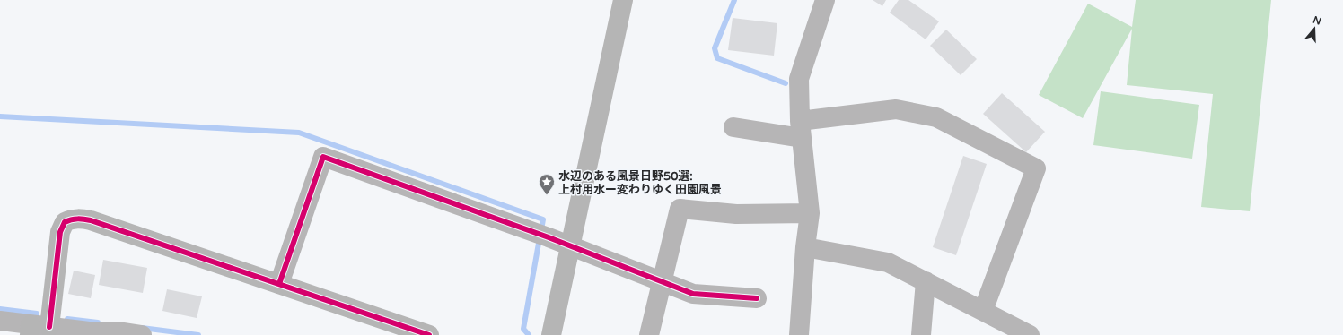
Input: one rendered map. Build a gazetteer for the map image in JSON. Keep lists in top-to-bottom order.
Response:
{
  "places": {
    "place": ["水辺のある風景日野50選: 上村用水ー変わりゆく田園風景"]
  },
  "north": "top"
}
